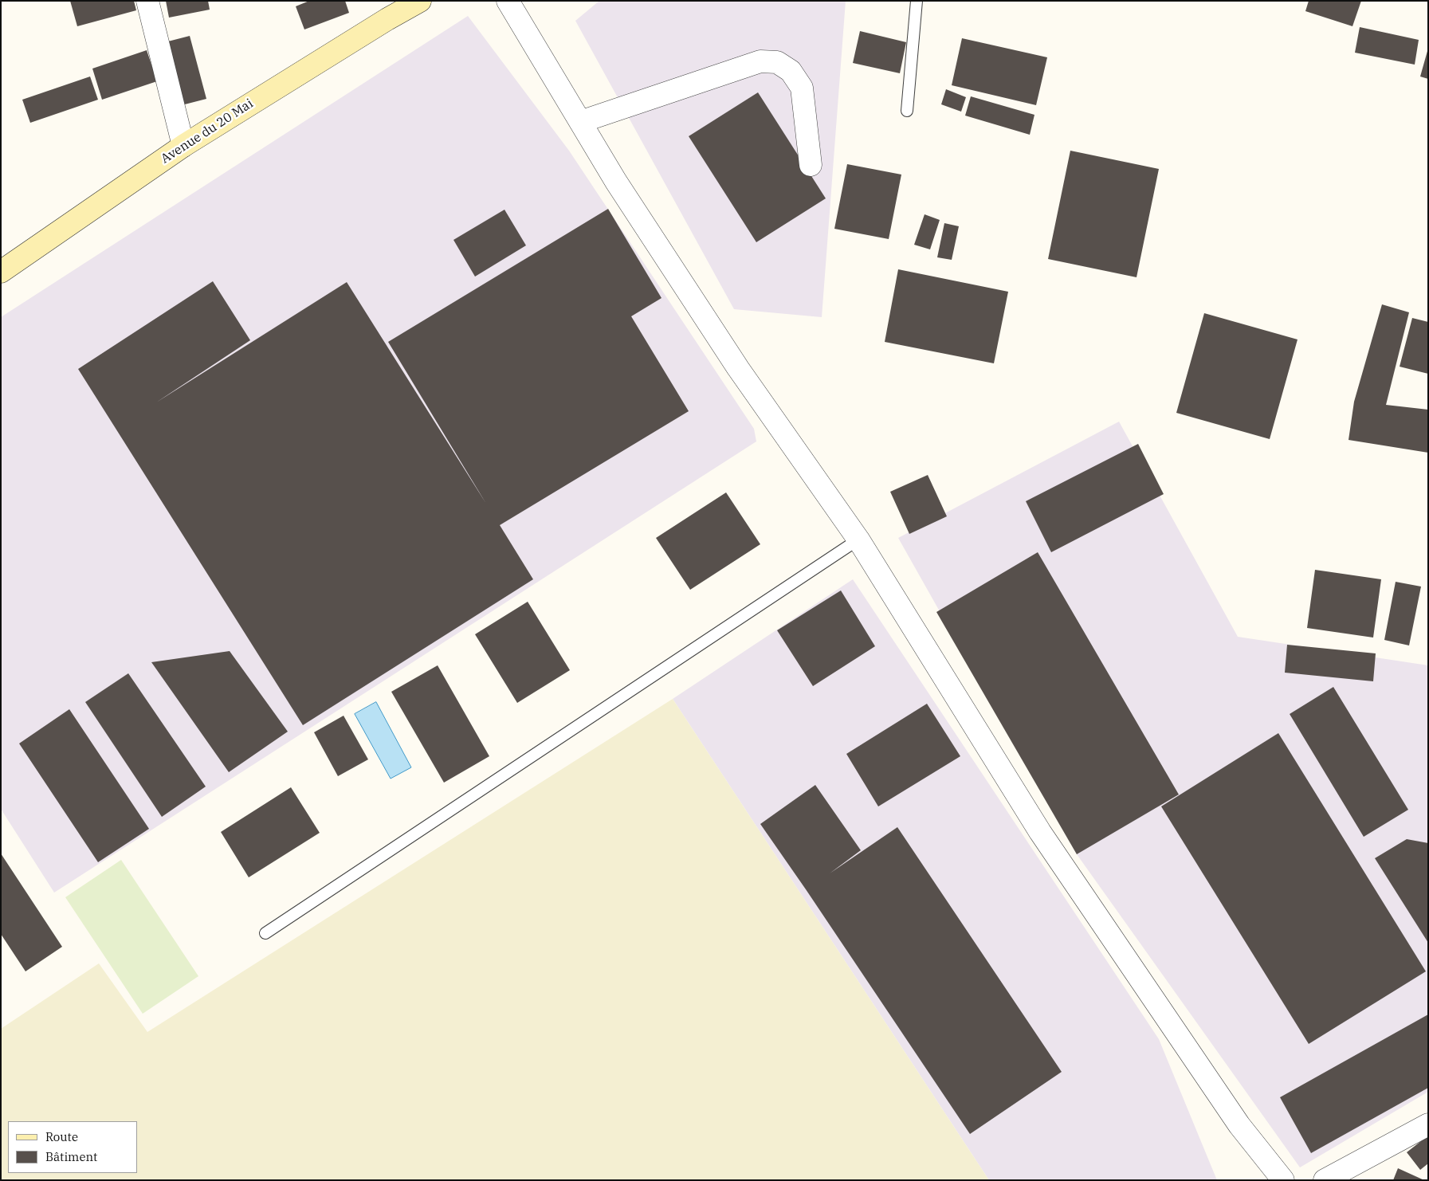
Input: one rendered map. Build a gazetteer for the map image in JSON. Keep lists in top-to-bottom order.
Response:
{
  "streets": {
    "main road": ["Avenue du 20 Mai"]
  },
  "legend": ["Route", "Bâtiment"]
}
